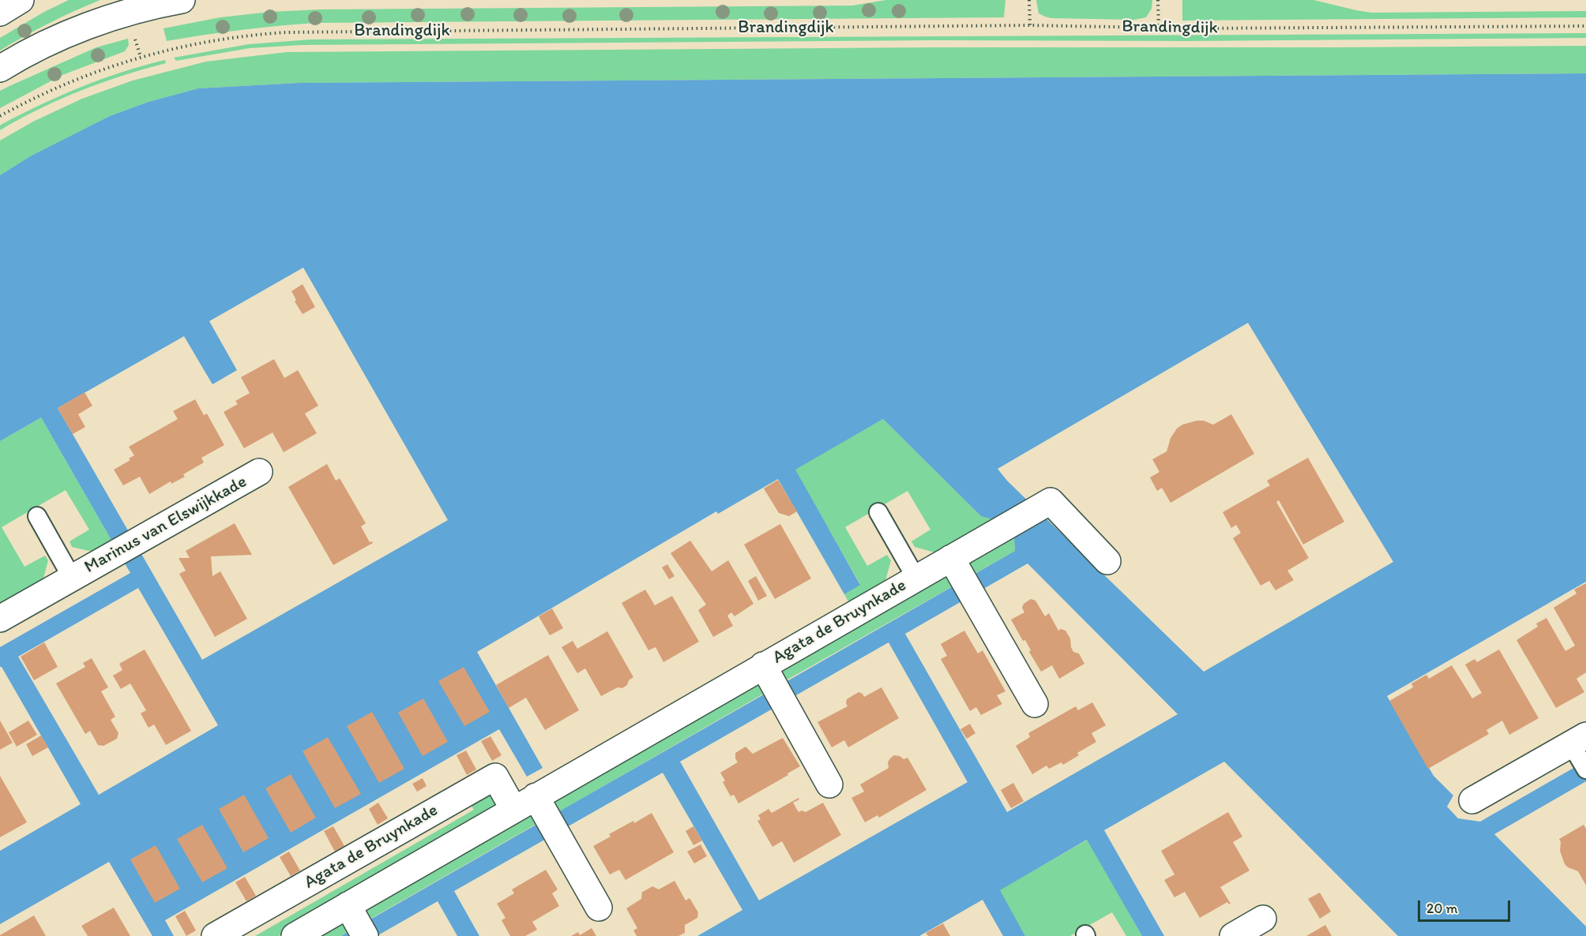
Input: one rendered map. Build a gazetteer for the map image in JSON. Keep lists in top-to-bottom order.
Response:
{
  "streets": {
    "street": ["Marinus van Elswijkkade", "Agata de Bruynkade"],
    "path": ["Brandingdijk"]
  },
  "scale_bar": "20 m"
}
